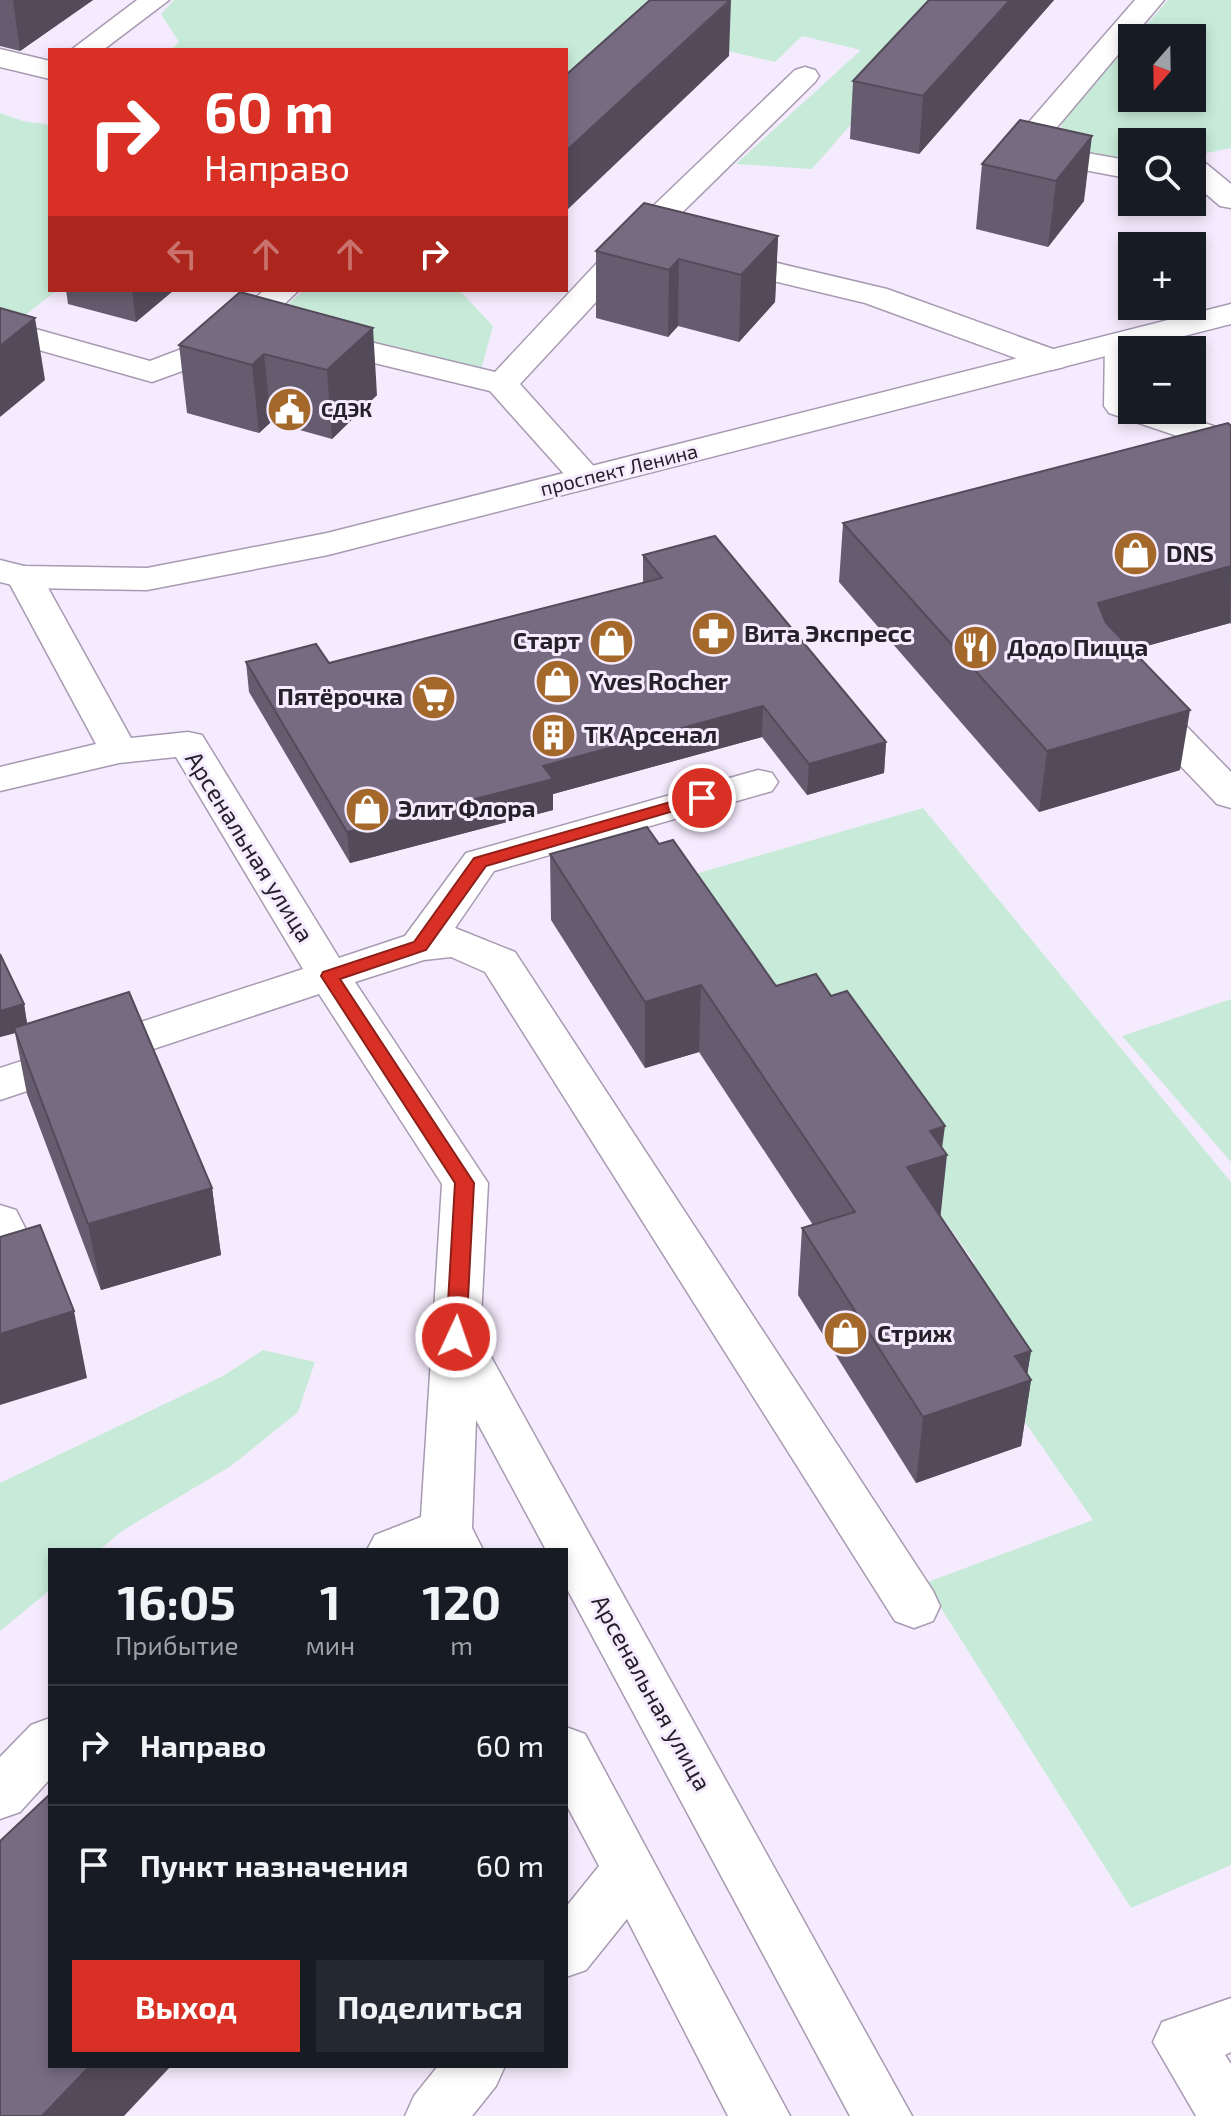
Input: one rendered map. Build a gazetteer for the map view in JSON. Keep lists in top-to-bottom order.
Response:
{
  "streets": {
    "street": ["проспект Ленина", "Арсенальная улица"]
  },
  "places": {
    "public building": ["СДЭК"],
    "shop": [
      "DNS",
      "Старт",
      "Yves Rocher",
      "Элит Флора",
      "Стриж"
    ],
    "pharmacy": ["Вита Экспресс"],
    "restaurant": ["Додо Пицца"],
    "supermarket": ["Пятёрочка"],
    "building": ["ТК Арсенал"]
  },
  "north": "bottom",
  "page": {
    "map_buttons": ["+", "−"],
    "turn": ["60 m", "Направо"],
    "eta": [
      "16:05",
      "Прибытие",
      "1",
      "мин",
      "120",
      "m"
    ],
    "list": [
      {
        "name": "Направо",
        "value": "60 m"
      },
      {
        "name": "Пункт назначения",
        "value": "60 m"
      }
    ],
    "buttons": ["Выход", "Поделиться"]
  }
}
